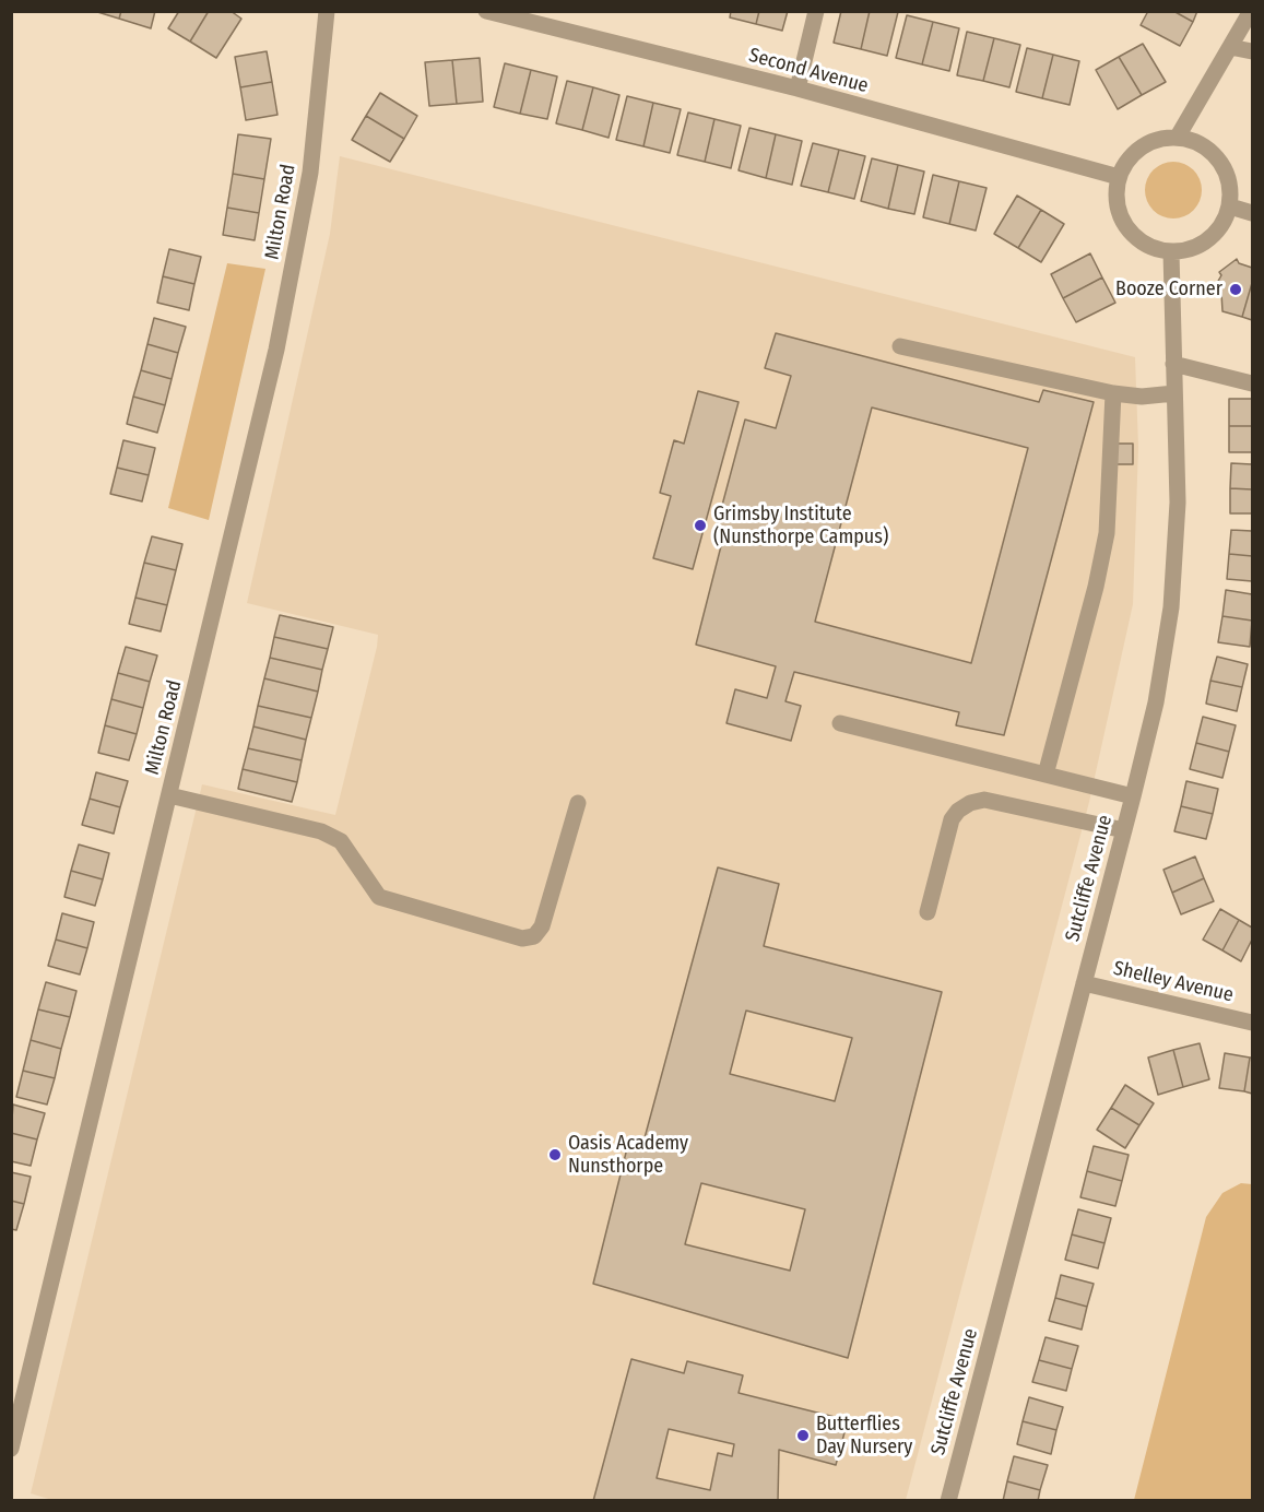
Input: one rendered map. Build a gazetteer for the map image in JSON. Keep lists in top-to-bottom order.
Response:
{
  "streets": {
    "street": [
      "Second Avenue",
      "Milton Road",
      "Sutcliffe Avenue",
      "Shelley Avenue"
    ]
  },
  "crossings": [
    ["Second Avenue", "Sutcliffe Avenue"],
    ["Sutcliffe Avenue", "Shelley Avenue"]
  ],
  "places": [
    "Booze Corner",
    "Grimsby Institute (Nunsthorpe Campus)",
    "Oasis Academy Nunsthorpe",
    "Butterflies Day Nursery"
  ]
}
